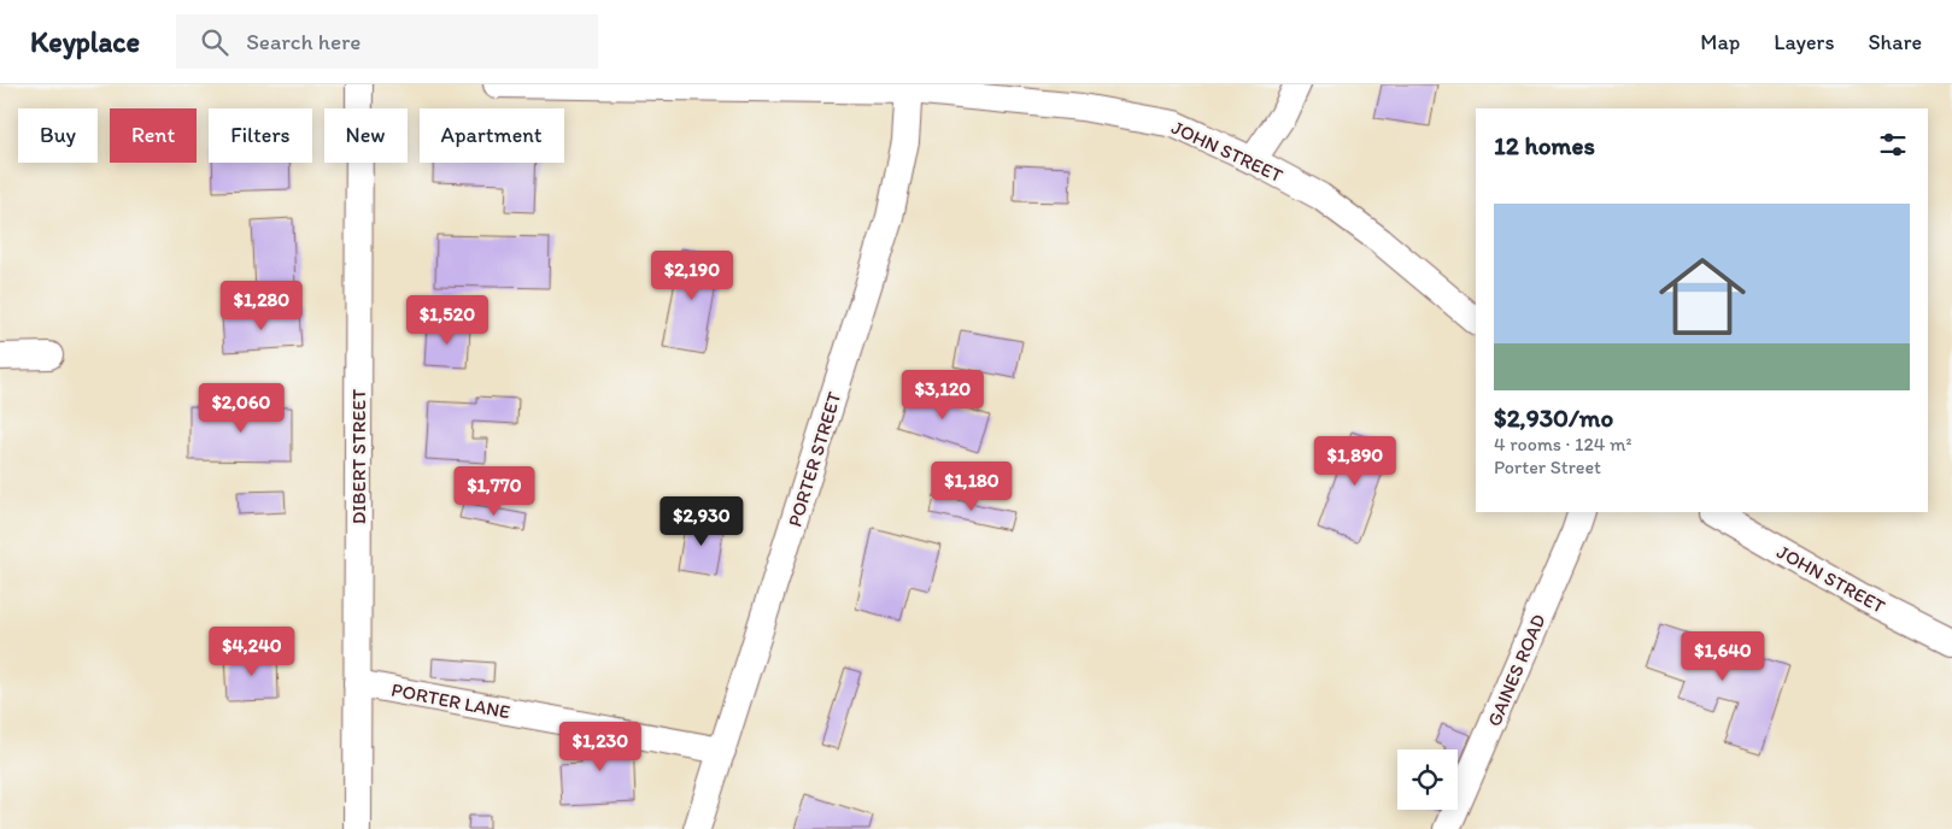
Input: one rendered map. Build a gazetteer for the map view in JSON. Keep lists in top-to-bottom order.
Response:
{
  "streets": {
    "street": [
      "JOHN STREET",
      "DIBERT STREET",
      "PORTER STREET",
      "GAINES ROAD",
      "PORTER LANE"
    ]
  },
  "crossings": [
    ["JOHN STREET", "PORTER STREET"],
    ["DIBERT STREET", "PORTER LANE"],
    ["PORTER STREET", "PORTER LANE"]
  ],
  "page": {
    "header": "Keyplace",
    "search": "Search here",
    "nav": ["Map", "Layers", "Share"],
    "chip": [
      "Buy",
      "Rent",
      "Filters",
      "New",
      "Apartment"
    ],
    "heading": "12 homes",
    "list": [
      {
        "name": "$2,930/mo",
        "note": "4 rooms · 124 m² · Porter Street"
      }
    ],
    "price": [
      "$2,190",
      "$1,280",
      "$1,520",
      "$3,120",
      "$2,060",
      "$1,890",
      "$1,180",
      "$1,770",
      "$2,930",
      "$4,240",
      "$1,640",
      "$1,230"
    ]
  }
}
